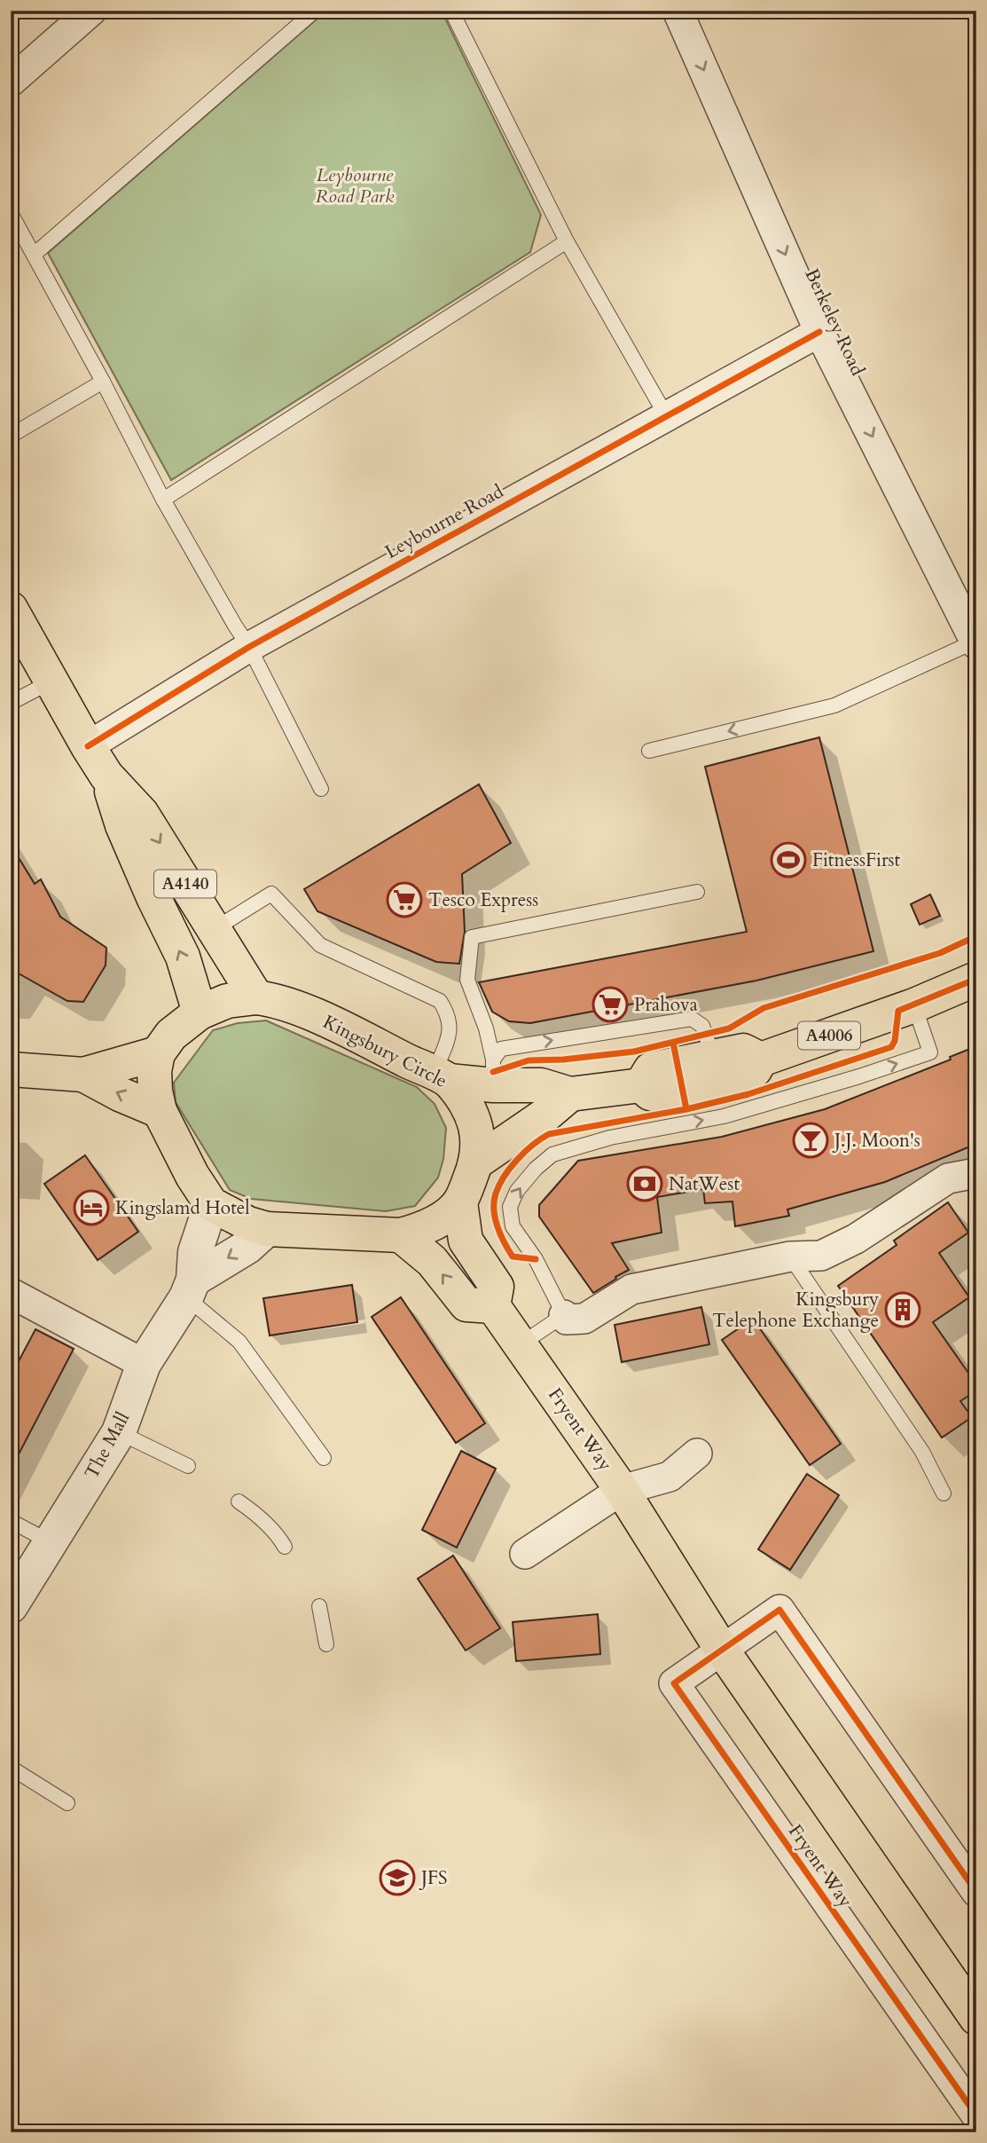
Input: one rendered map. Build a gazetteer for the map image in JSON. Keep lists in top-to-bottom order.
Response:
{
  "streets": {
    "main road": [
      "A4140",
      "A4006",
      "Kingsbury Circle",
      "Fryent Way"
    ],
    "street": ["Berkeley Road", "Leybourne Road", "The Mall"]
  },
  "crossings": [
    ["Berkeley Road", "Leybourne Road"],
    ["Leybourne Road", "A4140"],
    ["A4140", "Kingsbury Circle"],
    ["A4006", "Kingsbury Circle"]
  ],
  "one_way": ["Berkeley Road"],
  "parks": ["Leybourne Road Park"],
  "places": {
    "sports": ["FitnessFirst"],
    "supermarket": ["Tesco Express", "Prahova"],
    "bar": ["J.J. Moon's"],
    "bank": ["NatWest"],
    "hotel": ["Kingslamd Hotel"],
    "building": ["Kingsbury Telephone Exchange"],
    "school or university": ["JFS"]
  }
}
